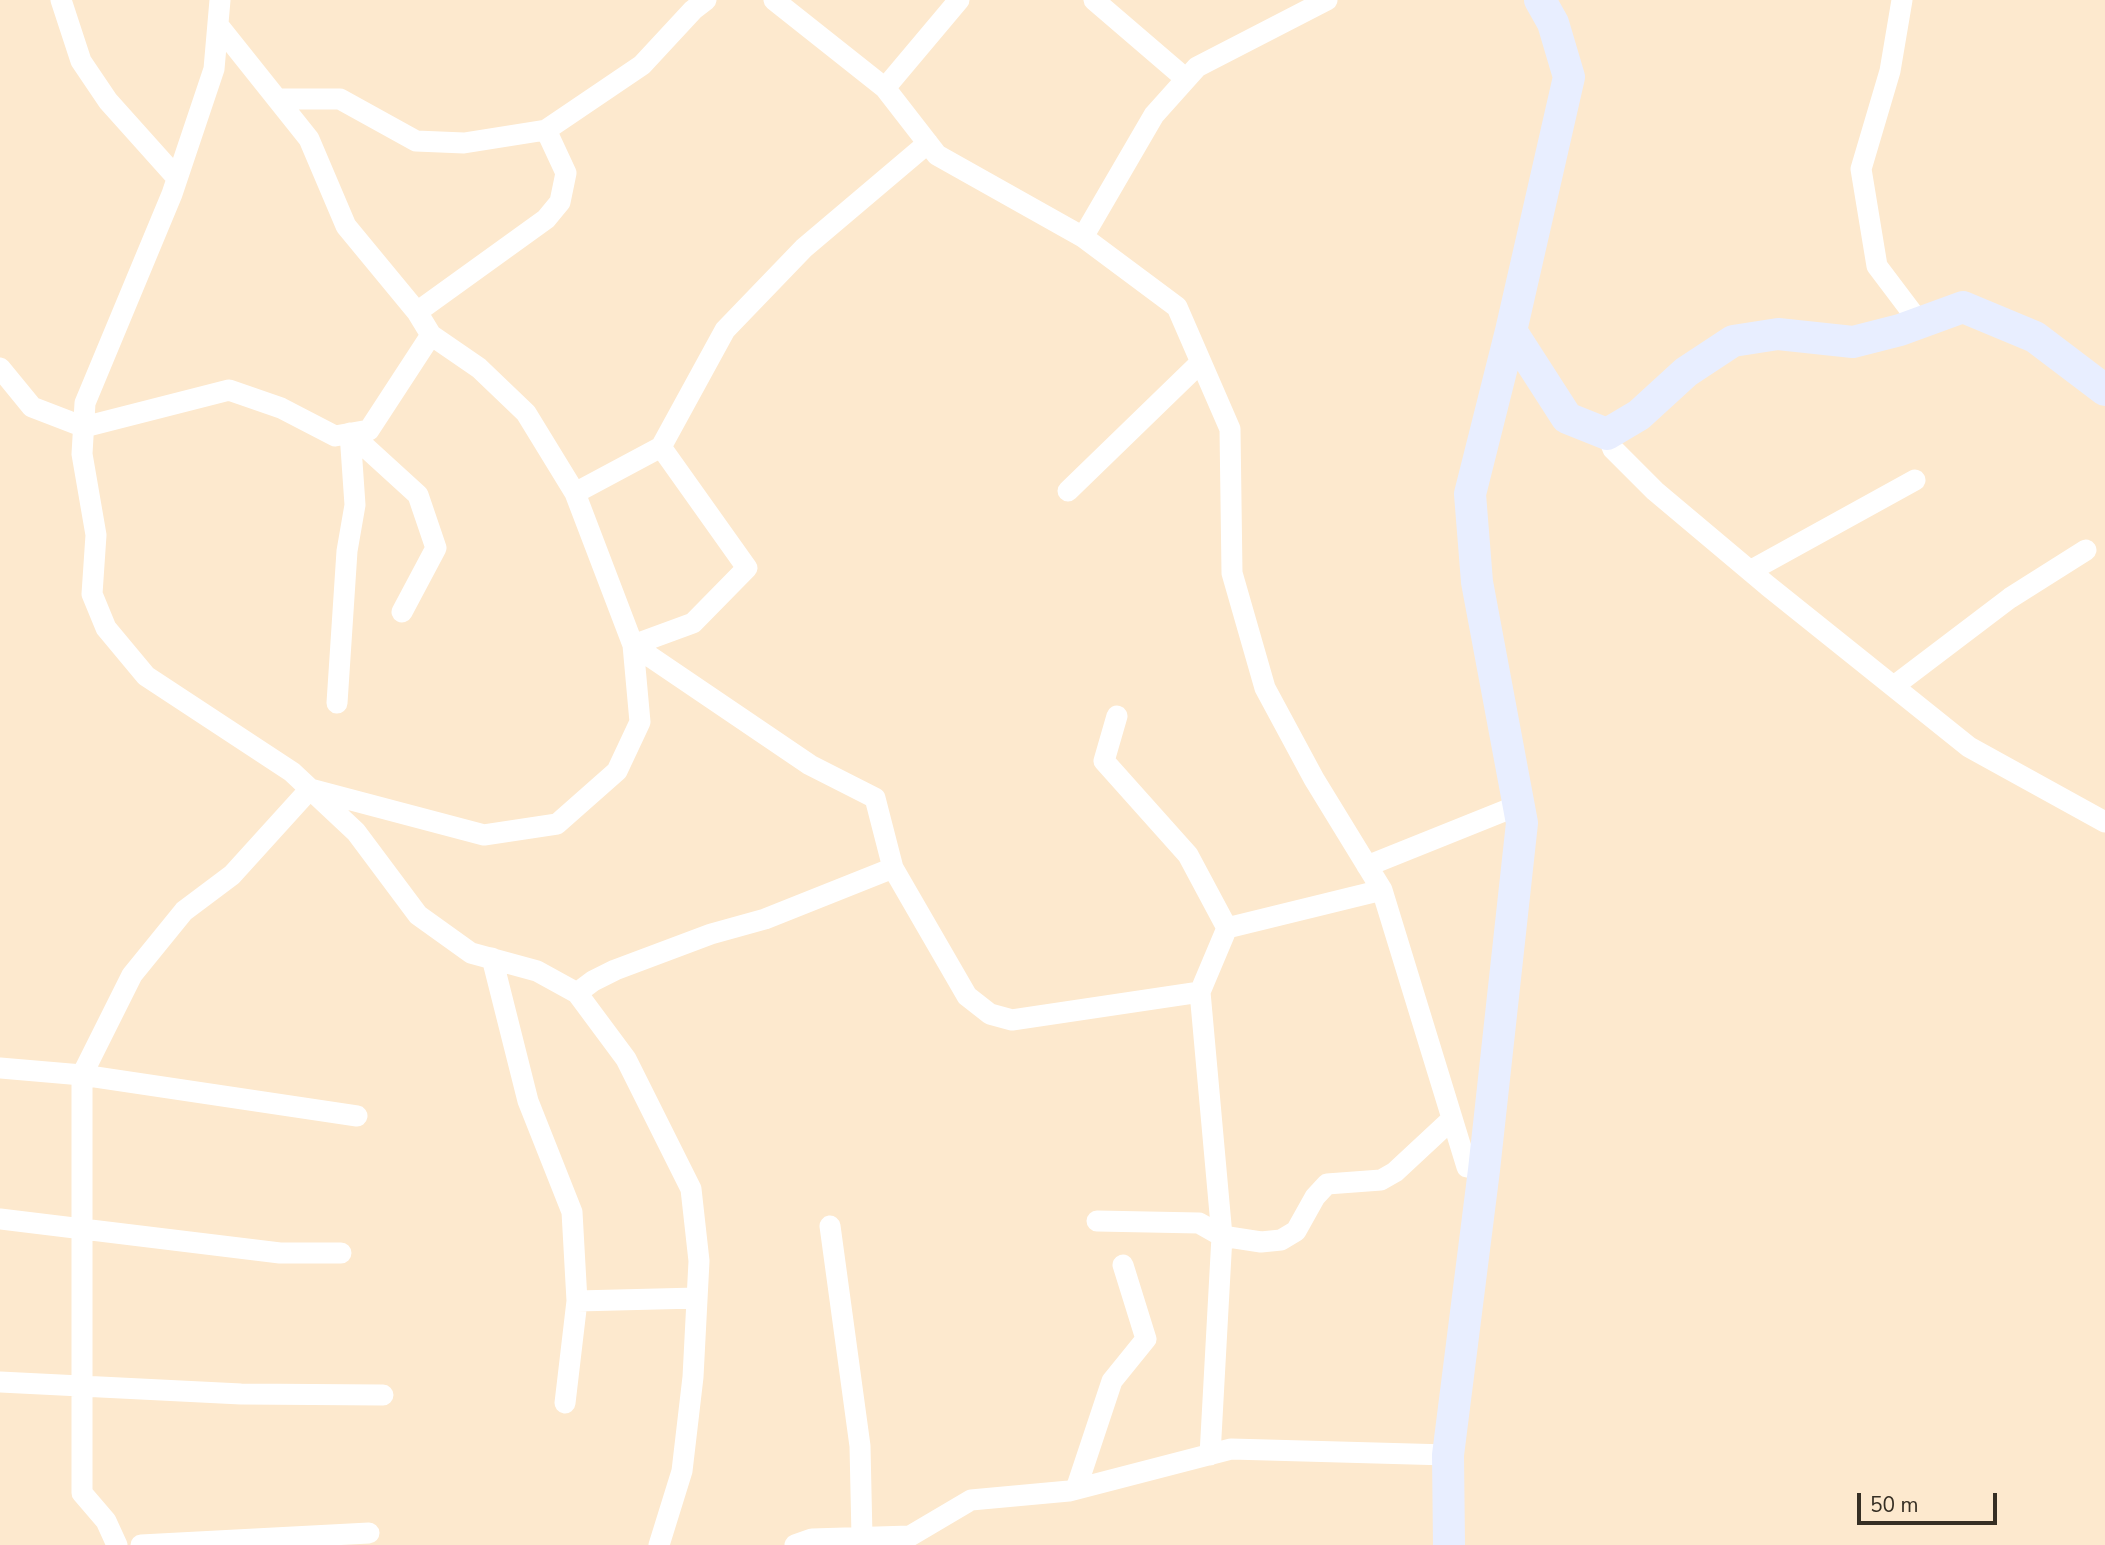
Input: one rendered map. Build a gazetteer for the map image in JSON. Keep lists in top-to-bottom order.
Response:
{
  "scale_bar": "50 m"
}
